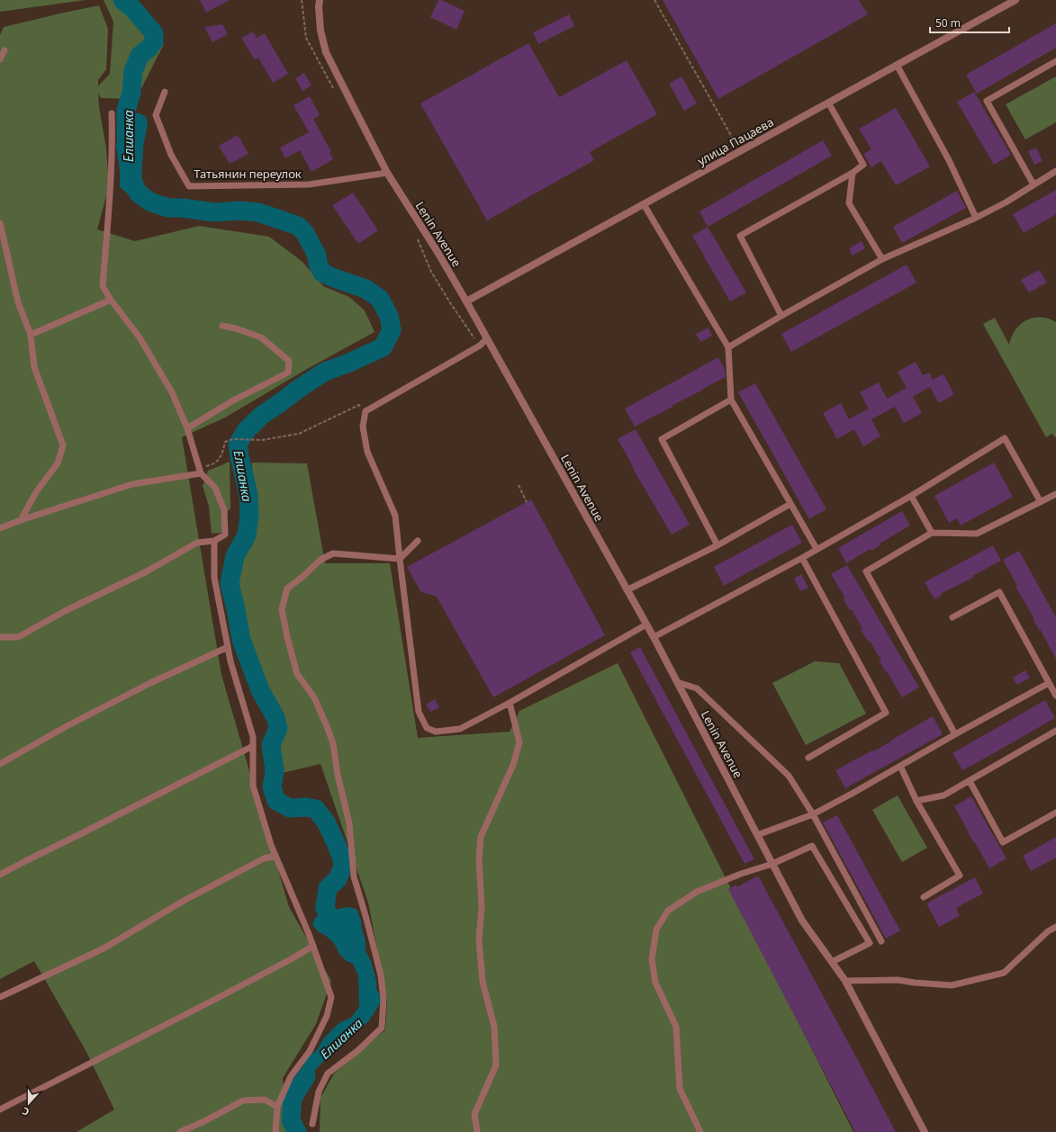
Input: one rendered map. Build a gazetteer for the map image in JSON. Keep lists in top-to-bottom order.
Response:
{
  "streets": {
    "street": ["улица Пацаева", "Lenin Avenue"],
    "lane": ["Татьянин переулок"]
  },
  "crossings": [
    ["улица Пацаева", "Lenin Avenue"],
    ["Татьянин переулок", "Lenin Avenue"]
  ],
  "water": ["Елшанка"],
  "scale_bar": "50 m",
  "north": "bottom"
}
